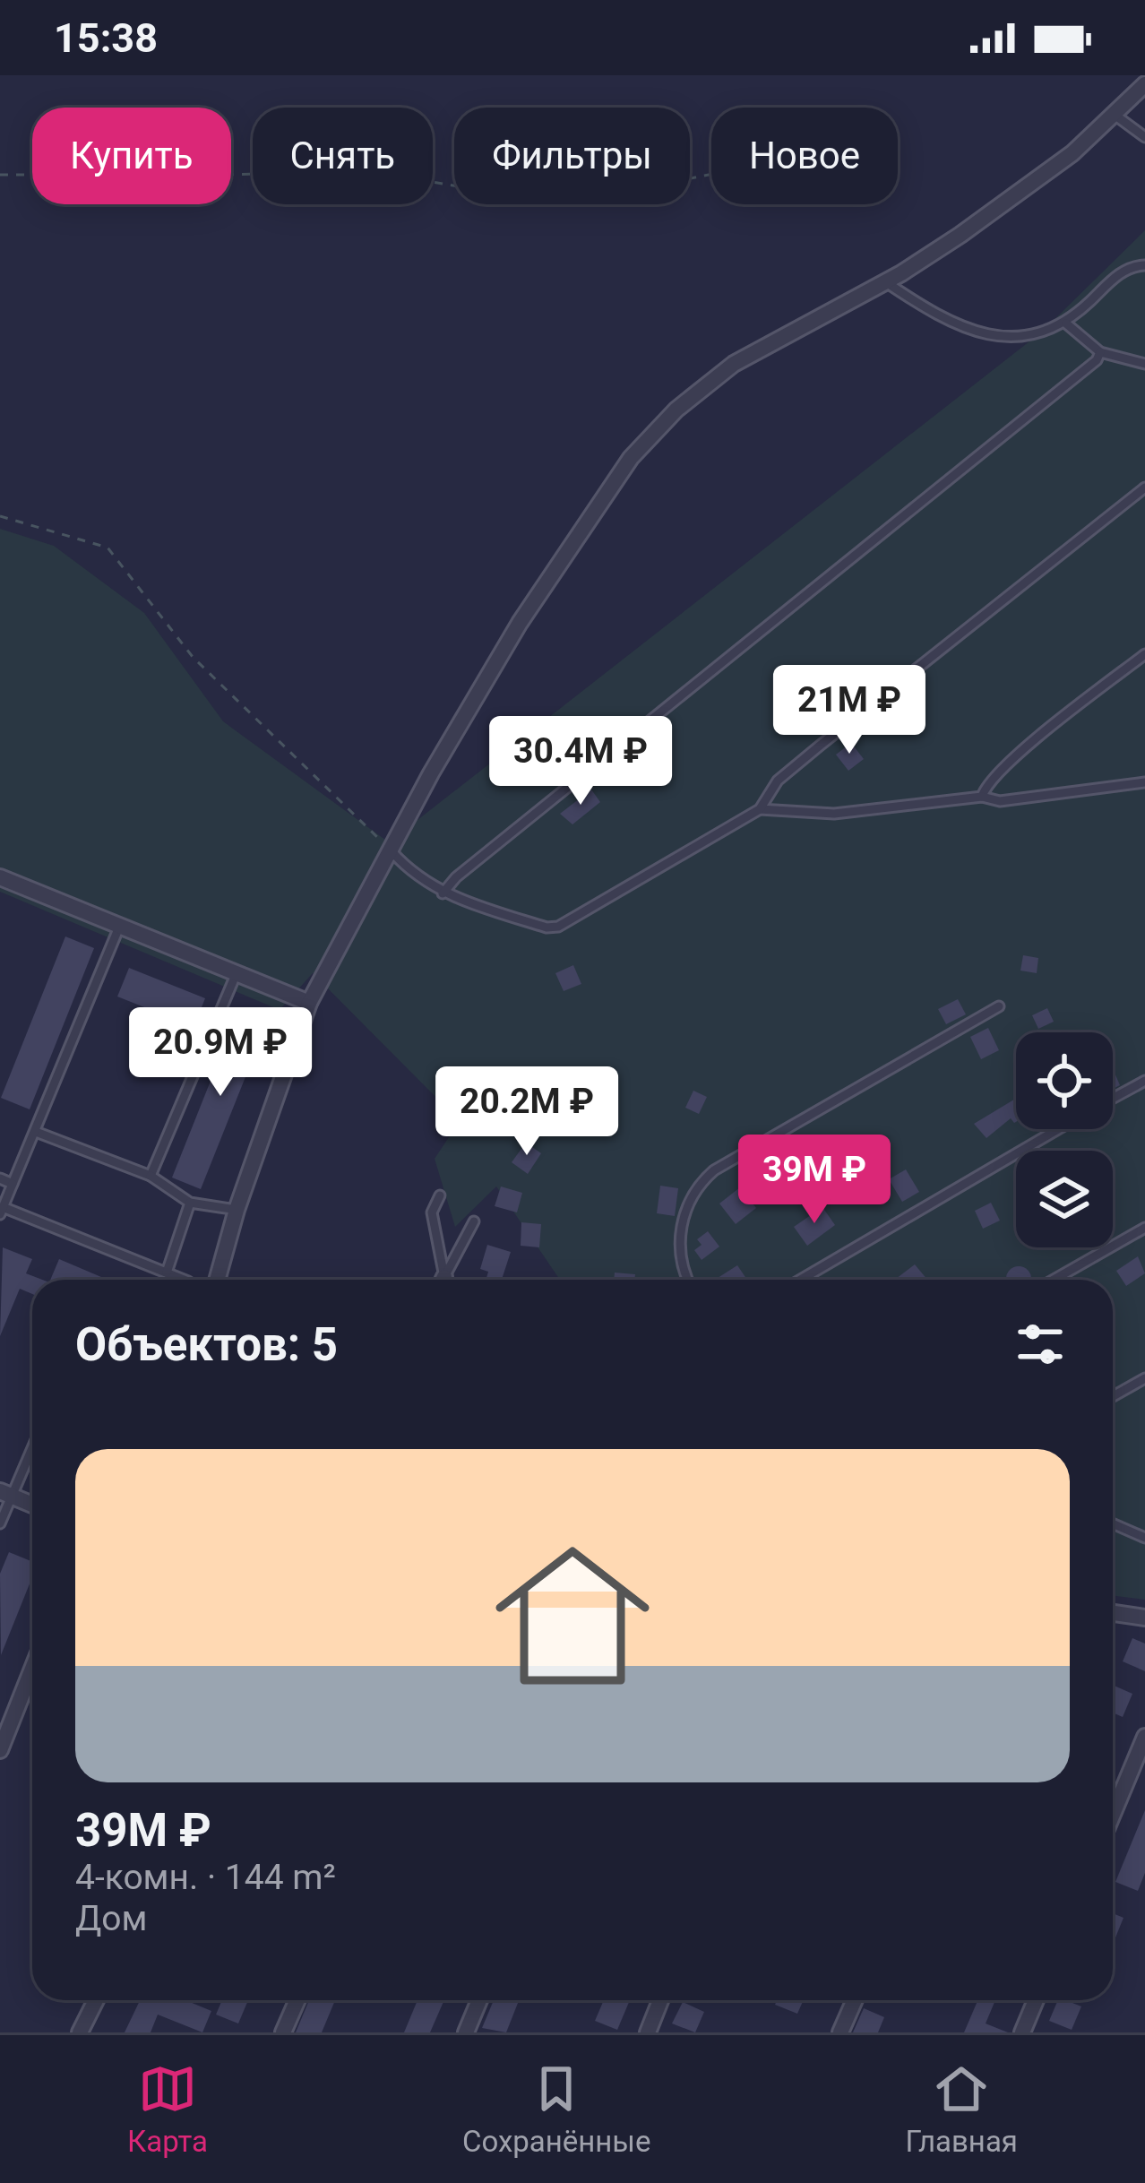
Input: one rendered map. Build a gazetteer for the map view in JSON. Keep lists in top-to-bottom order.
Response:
{
  "page": {
    "status": "15:38",
    "chip": [
      "Купить",
      "Снять",
      "Фильтры",
      "Новое"
    ],
    "price": [
      "21M ₽",
      "30.4M ₽",
      "20.9M ₽",
      "20.2M ₽",
      "39M ₽"
    ],
    "heading": "Объектов: 5",
    "list": [
      {
        "name": "39M ₽",
        "note": "4-комн. · 144 m² · Дом"
      }
    ],
    "tabs": ["Карта", "Сохранённые", "Главная"]
  }
}
